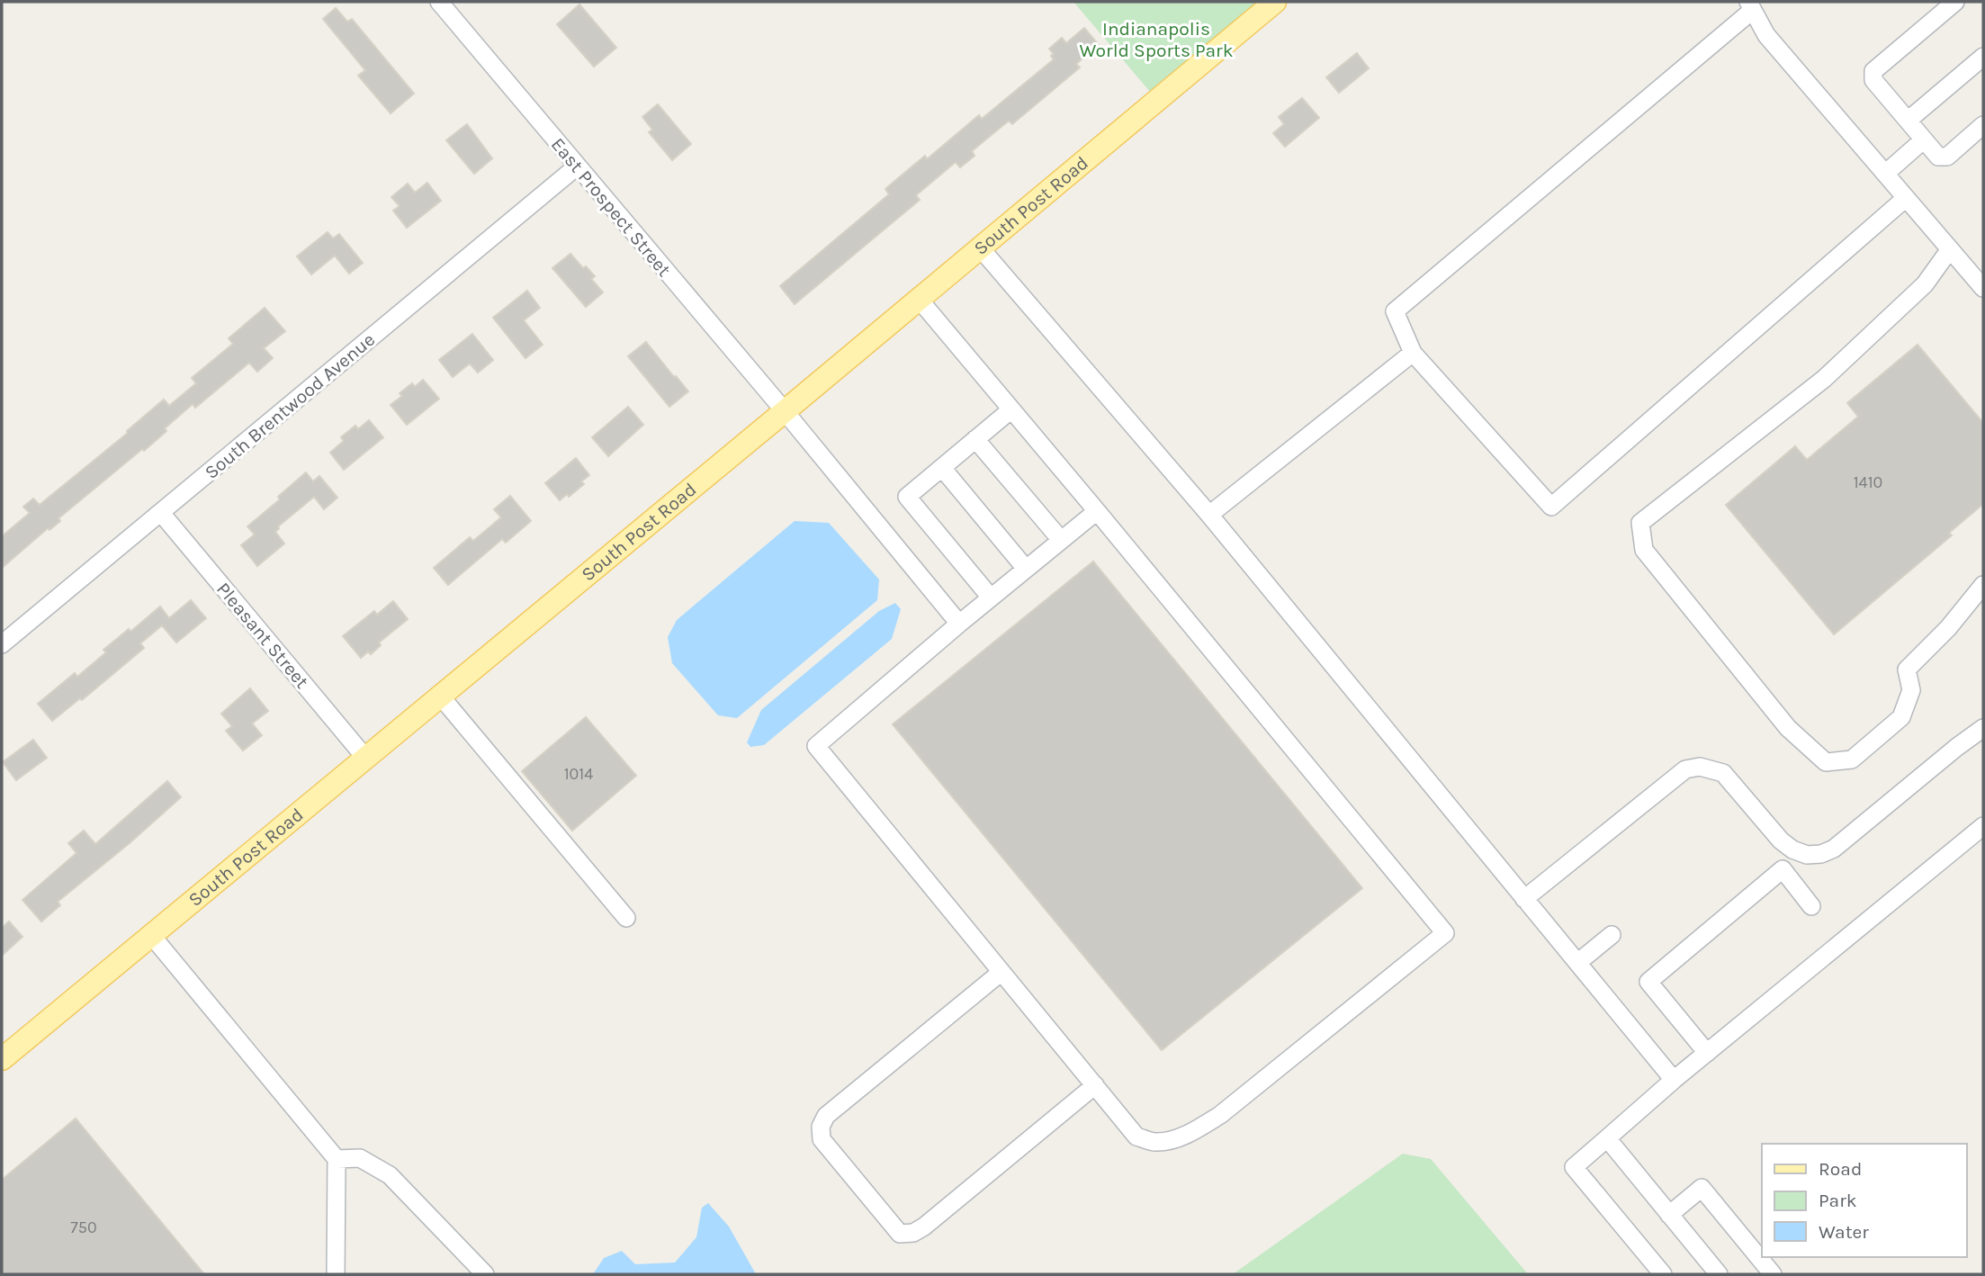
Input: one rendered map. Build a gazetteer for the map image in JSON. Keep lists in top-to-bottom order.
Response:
{
  "streets": {
    "main road": ["South Post Road"],
    "street": ["East Prospect Street", "South Brentwood Avenue", "Pleasant Street"]
  },
  "crossings": [
    ["South Post Road", "East Prospect Street"],
    ["South Post Road", "Pleasant Street"],
    ["East Prospect Street", "South Brentwood Avenue"],
    ["South Brentwood Avenue", "Pleasant Street"]
  ],
  "parks": ["Indianapolis World Sports Park"],
  "house_numbers": ["1410", "1014", "750"],
  "legend": ["Road", "Park", "Water"]
}
